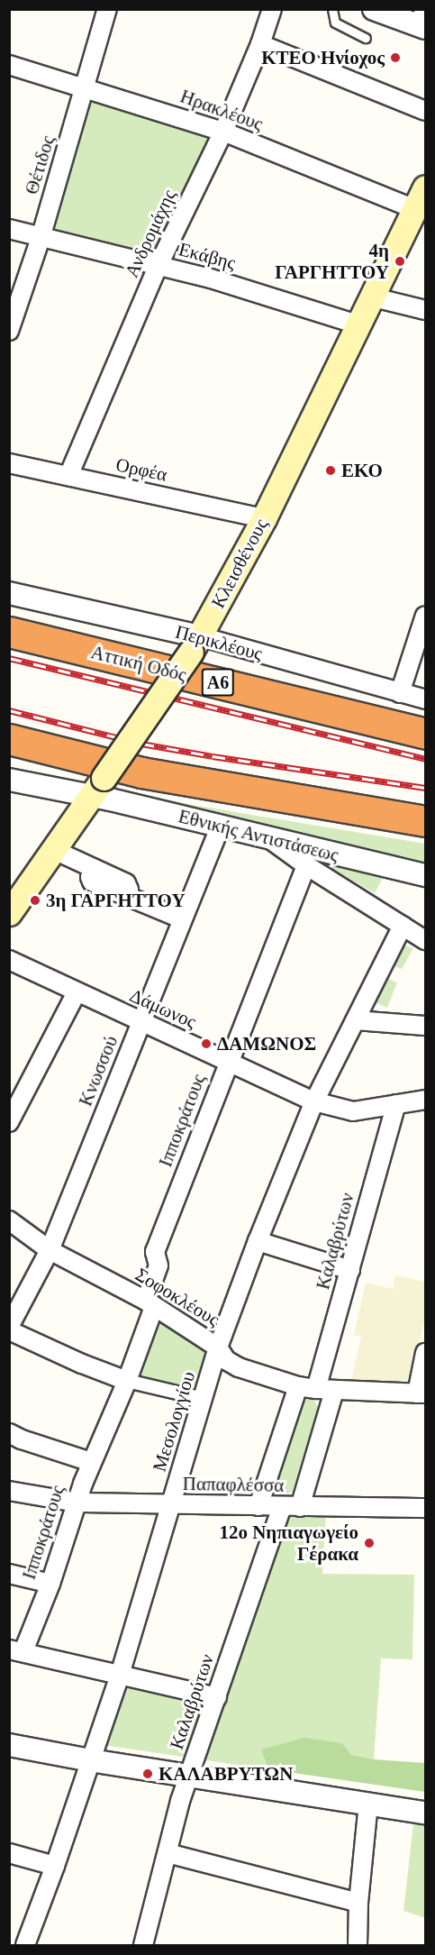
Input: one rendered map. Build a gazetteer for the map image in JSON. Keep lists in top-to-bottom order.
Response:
{
  "streets": {
    "highway": ["Αττική Οδός", "Α6"],
    "main road": ["Κλεισθένους"],
    "street": [
      "Ηρακλέους",
      "Θέτιδος",
      "Ανδρομάχης",
      "Εκάβης",
      "Ορφέα",
      "Περικλέους",
      "Εθνικής Αντιστάσεως",
      "Δάμωνος",
      "Κνωσσού",
      "Ιπποκράτους",
      "Καλαβρύτων",
      "Σοφοκλέους",
      "Μεσολογγίου",
      "Παπαφλέσσα"
    ]
  },
  "crossings": [
    ["Ηρακλέους", "Θέτιδος"],
    ["Ηρακλέους", "Ανδρομάχης"],
    ["Ηρακλέους", "Κλεισθένους"],
    ["Θέτιδος", "Εκάβης"],
    ["Ανδρομάχης", "Εκάβης"],
    ["Ανδρομάχης", "Ορφέα"],
    ["Εκάβης", "Κλεισθένους"],
    ["Ορφέα", "Κλεισθένους"],
    ["Κλεισθένους", "Περικλέους"],
    ["Κλεισθένους", "Εθνικής Αντιστάσεως"],
    ["Εθνικής Αντιστάσεως", "Κνωσσού"],
    ["Δάμωνος", "Κνωσσού"],
    ["Δάμωνος", "Ιπποκράτους"],
    ["Δάμωνος", "Καλαβρύτων"],
    ["Δάμωνος", "Μεσολογγίου"],
    ["Κνωσσού", "Σοφοκλέους"],
    ["Ιπποκράτους", "Σοφοκλέους"],
    ["Ιπποκράτους", "Παπαφλέσσα"],
    ["Καλαβρύτων", "Σοφοκλέους"],
    ["Καλαβρύτων", "Παπαφλέσσα"],
    ["Σοφοκλέους", "Μεσολογγίου"],
    ["Μεσολογγίου", "Παπαφλέσσα"]
  ],
  "places": [
    "ΚΤΕΟ Hνίοχος",
    "4η ΓΑΡΓΗΤΤΟΥ",
    "ΕΚΟ",
    "3η ΓΑΡΓΗΤΤΟΥ",
    "ΔΑΜΩΝΟΣ",
    "12ο Νηπιαγωγείο Γέρακα",
    "ΚΑΛΑΒΡΥΤΩΝ"
  ]
}
